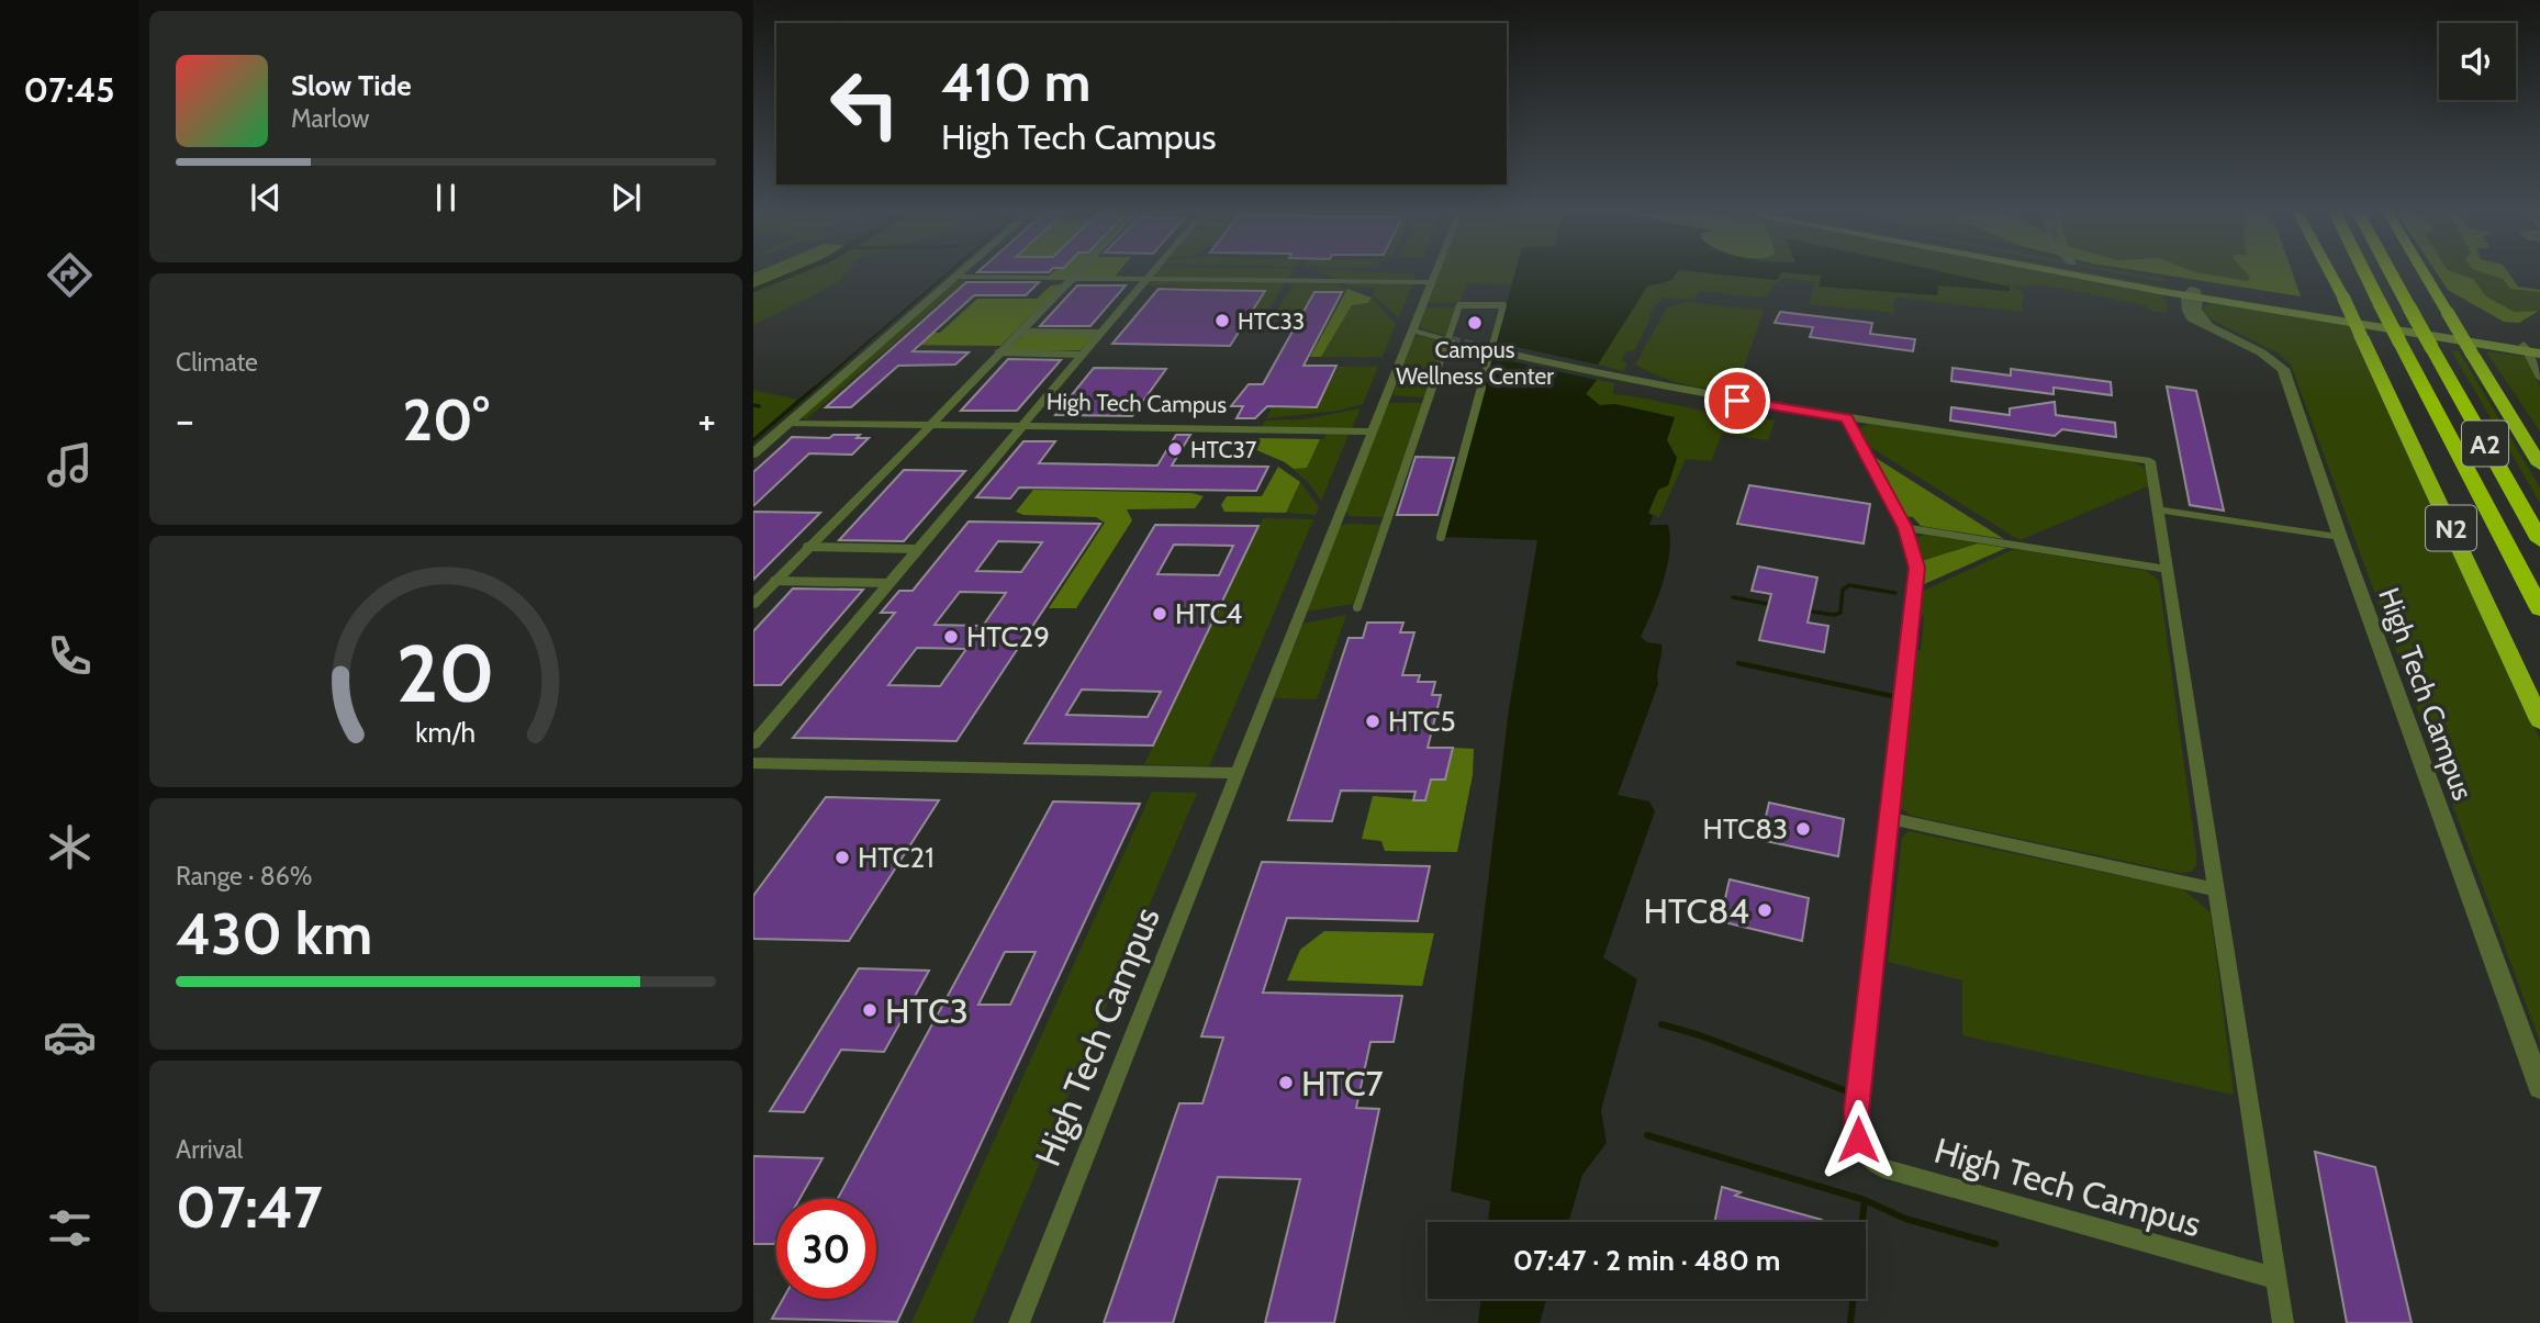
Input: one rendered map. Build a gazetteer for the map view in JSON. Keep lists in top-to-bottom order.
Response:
{
  "streets": {
    "highway": ["A2", "N2"],
    "street": ["High Tech Campus"]
  },
  "places": [
    "HTC33",
    "Campus Wellness Center",
    "HTC37",
    "HTC4",
    "HTC29",
    "HTC5",
    "HTC83",
    "HTC21",
    "HTC84",
    "HTC3",
    "HTC7"
  ],
  "page": {
    "tabs": "07:45",
    "turn": ["410 m", "High Tech Campus"],
    "song": ["Slow Tide", "Marlow"],
    "tile": [
      "Climate",
      ["Range · 86%", "430 km"],
      ["Arrival", "07:47"]
    ],
    "heat": ["−", "20°", "+"],
    "limit": "30",
    "trip": "07:47 · 2 min · 480 m",
    "gauge": ["20", "km/h"]
  }
}
